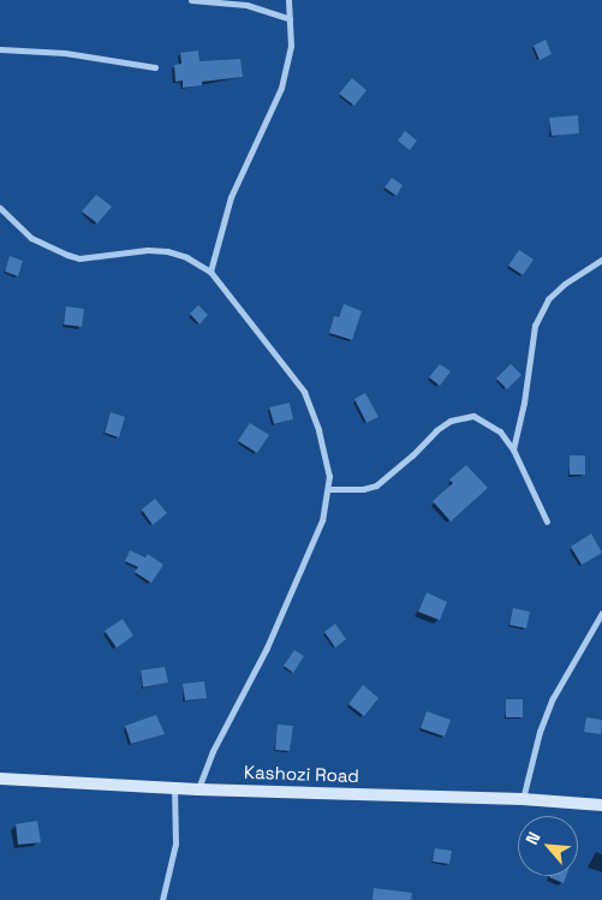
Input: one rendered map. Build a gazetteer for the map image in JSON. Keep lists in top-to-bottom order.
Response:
{
  "streets": {
    "main road": ["Kashozi Road"]
  },
  "north": "top left"
}
